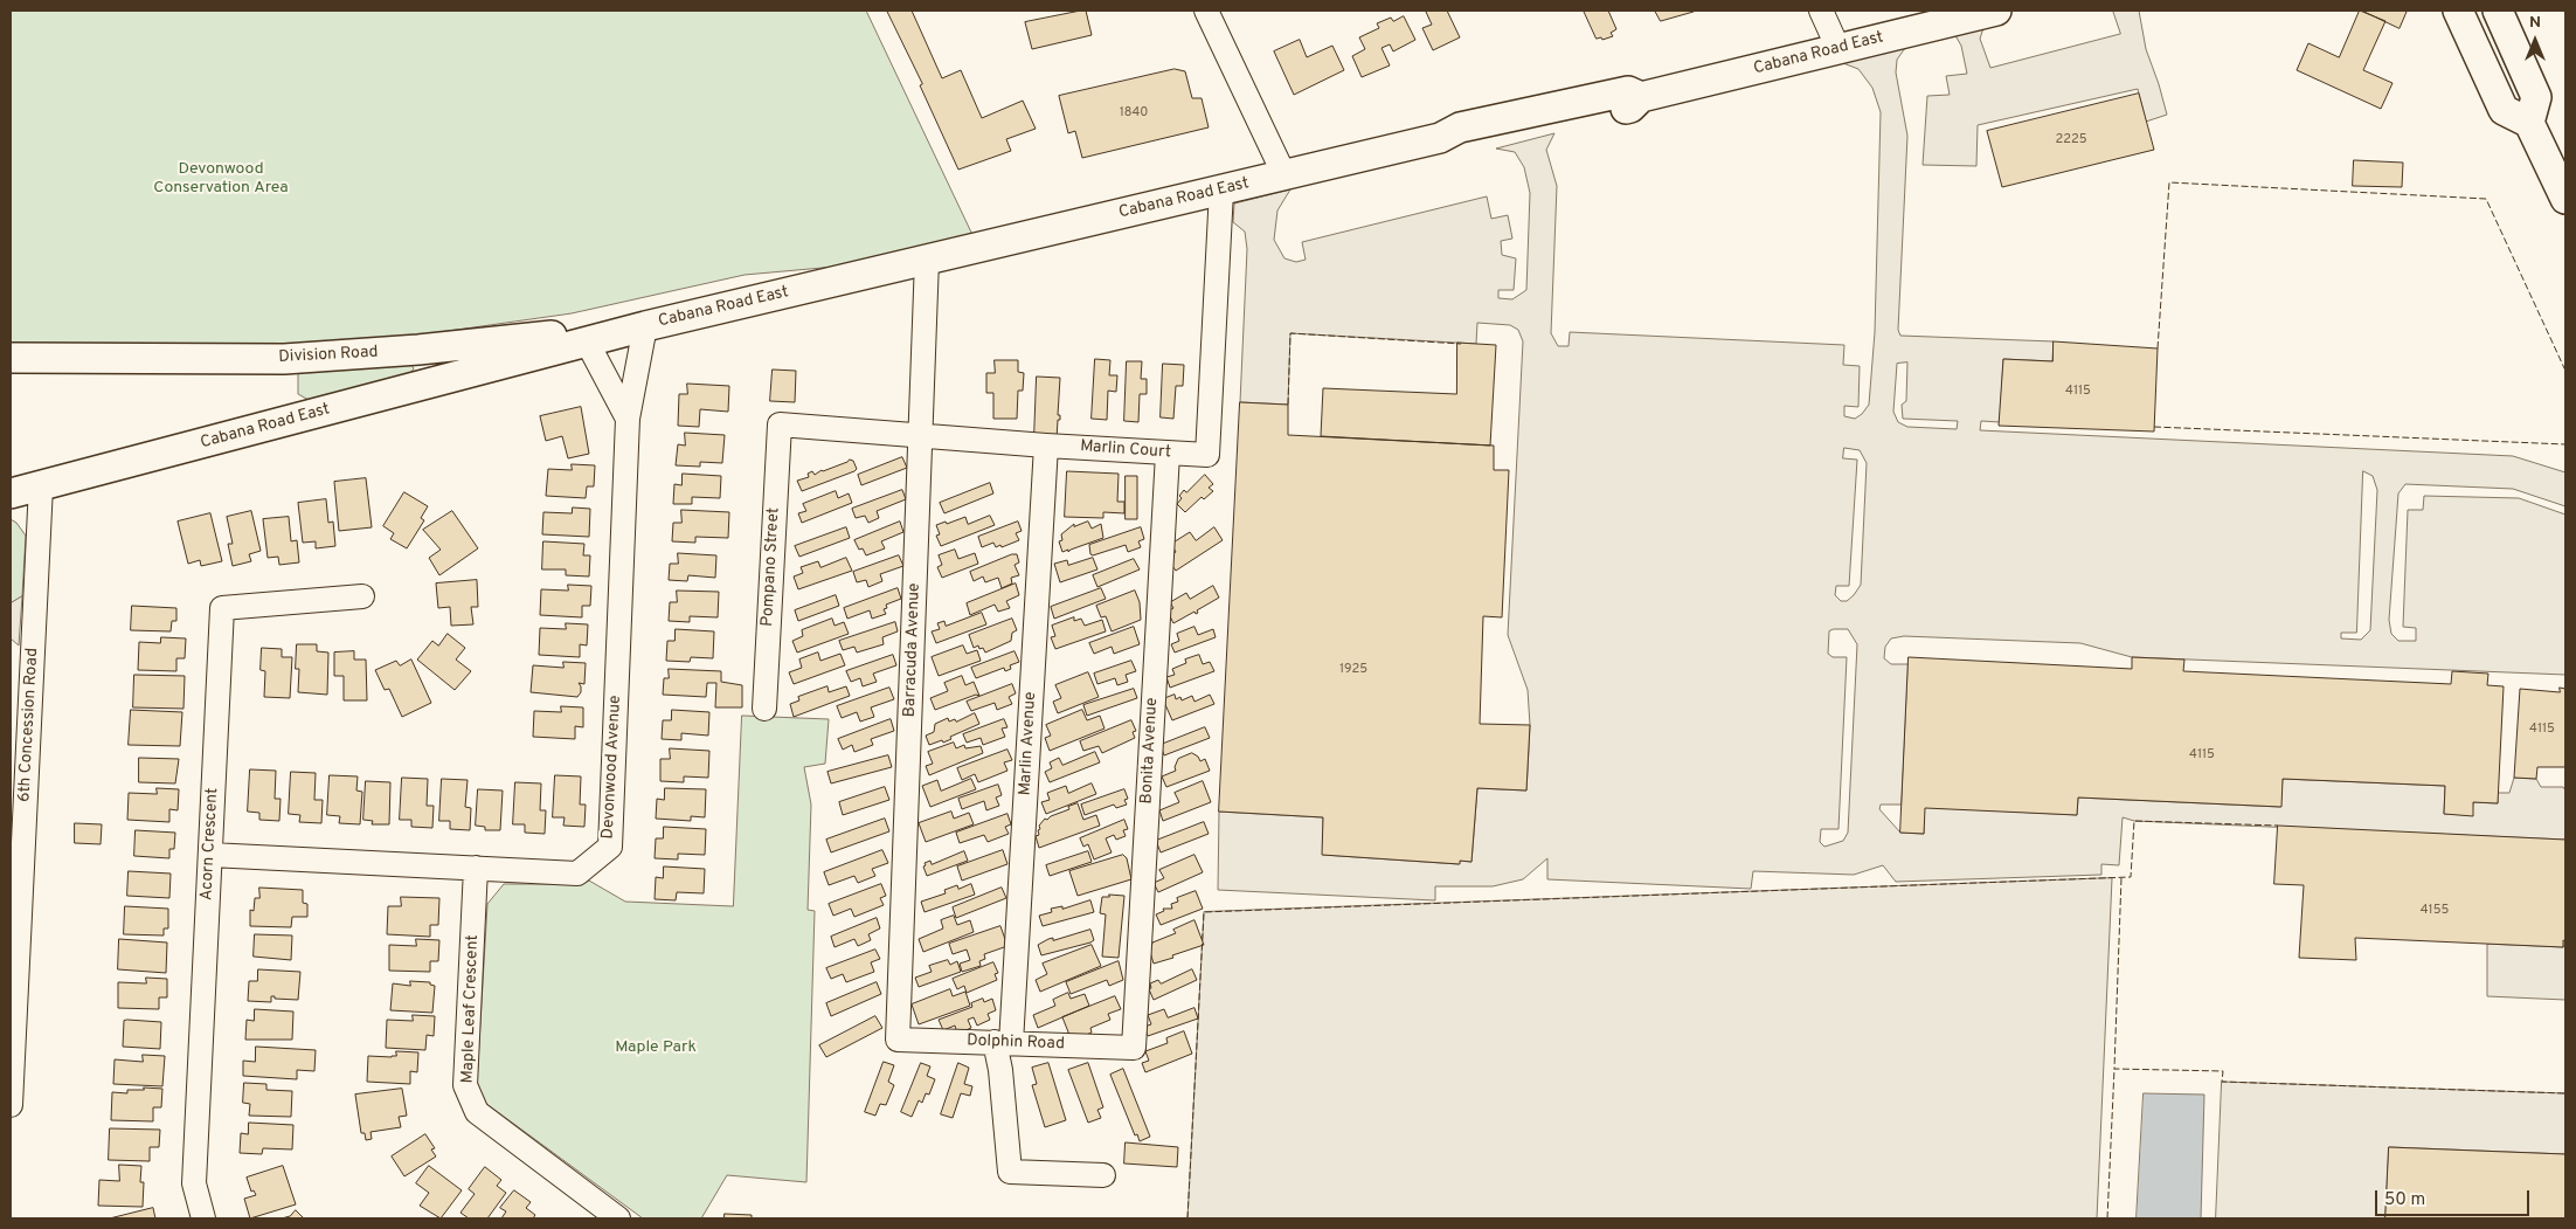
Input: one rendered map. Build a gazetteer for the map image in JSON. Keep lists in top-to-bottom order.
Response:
{
  "streets": {
    "main road": ["Cabana Road East", "Division Road"],
    "street": [
      "Marlin Court",
      "Pompano Street",
      "Barracuda Avenue",
      "6th Concession Road",
      "Marlin Avenue",
      "Bonita Avenue",
      "Devonwood Avenue",
      "Acorn Crescent",
      "Maple Leaf Crescent",
      "Dolphin Road"
    ]
  },
  "crossings": [
    ["Cabana Road East", "Division Road"],
    ["Cabana Road East", "Marlin Court"],
    ["Cabana Road East", "Barracuda Avenue"],
    ["Cabana Road East", "6th Concession Road"],
    ["Cabana Road East", "Devonwood Avenue"],
    ["Division Road", "Devonwood Avenue"],
    ["Marlin Court", "Pompano Street"],
    ["Marlin Court", "Barracuda Avenue"],
    ["Marlin Court", "Marlin Avenue"],
    ["Marlin Court", "Bonita Avenue"],
    ["Barracuda Avenue", "Dolphin Road"],
    ["Marlin Avenue", "Dolphin Road"],
    ["Bonita Avenue", "Dolphin Road"],
    ["Devonwood Avenue", "Acorn Crescent"],
    ["Devonwood Avenue", "Maple Leaf Crescent"]
  ],
  "parks": ["Devonwood Conservation Area", "Maple Park"],
  "house_numbers": [
    "1840",
    "2225",
    "4115",
    "1925",
    "4115",
    "4115",
    "4155"
  ],
  "scale_bar": "50 m",
  "north": "top"
}
